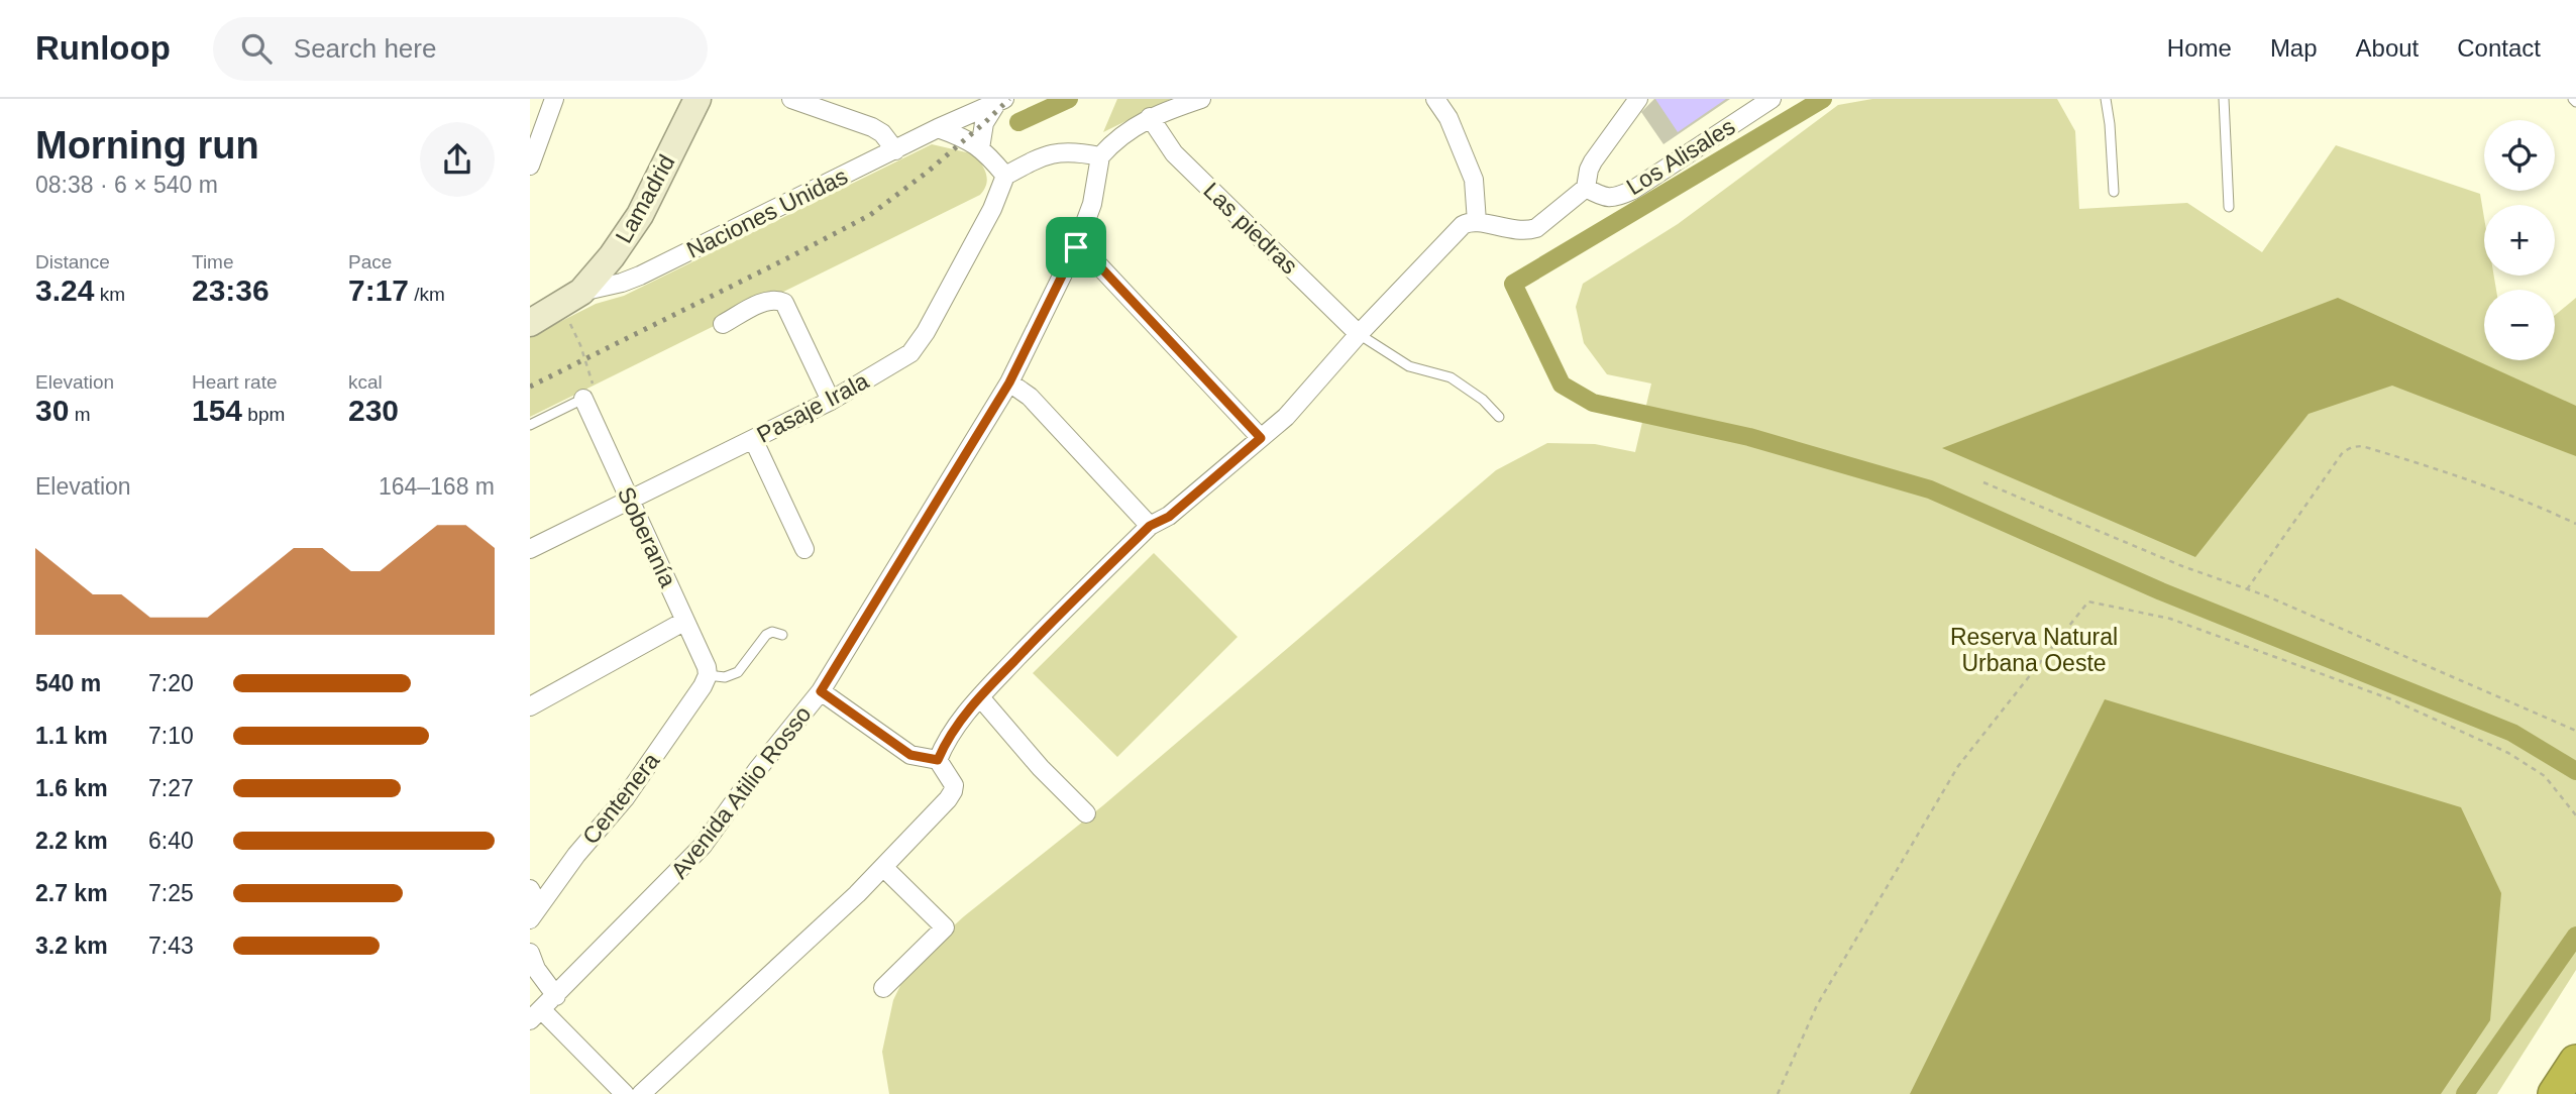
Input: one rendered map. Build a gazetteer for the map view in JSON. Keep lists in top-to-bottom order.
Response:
{
  "streets": {
    "street": [
      "Los Alisales",
      "Lamadrid",
      "Naciones Unidas",
      "Las piedras",
      "Pasaje Irala",
      "Soberanía",
      "Avenida Atilio Rosso",
      "Centenera"
    ]
  },
  "crossings": [
    ["Lamadrid", "Naciones Unidas"],
    ["Pasaje Irala", "Soberanía"],
    ["Soberanía", "Centenera"]
  ],
  "parks": ["Reserva Natural Urbana Oeste"],
  "page": {
    "header": "Runloop",
    "search": "Search here",
    "nav": [
      "Home",
      "Map",
      "About",
      "Contact"
    ],
    "heading": ["Morning run", "08:38 · 6 × 540 m"],
    "map_buttons": ["+", "−"],
    "stats": [
      ["Distance", "3.24 km"],
      ["Time", "23:36"],
      ["Pace", "7:17 /km"],
      ["Elevation", "30 m"],
      ["Heart rate", "154 bpm"],
      ["kcal", "230"]
    ],
    "chart": ["Elevation", "164–168 m"],
    "list": [
      {
        "name": "540 m",
        "note": "7:20"
      },
      {
        "name": "1.1 km",
        "note": "7:10"
      },
      {
        "name": "1.6 km",
        "note": "7:27"
      },
      {
        "name": "2.2 km",
        "note": "6:40"
      },
      {
        "name": "2.7 km",
        "note": "7:25"
      },
      {
        "name": "3.2 km",
        "note": "7:43"
      }
    ]
  }
}
